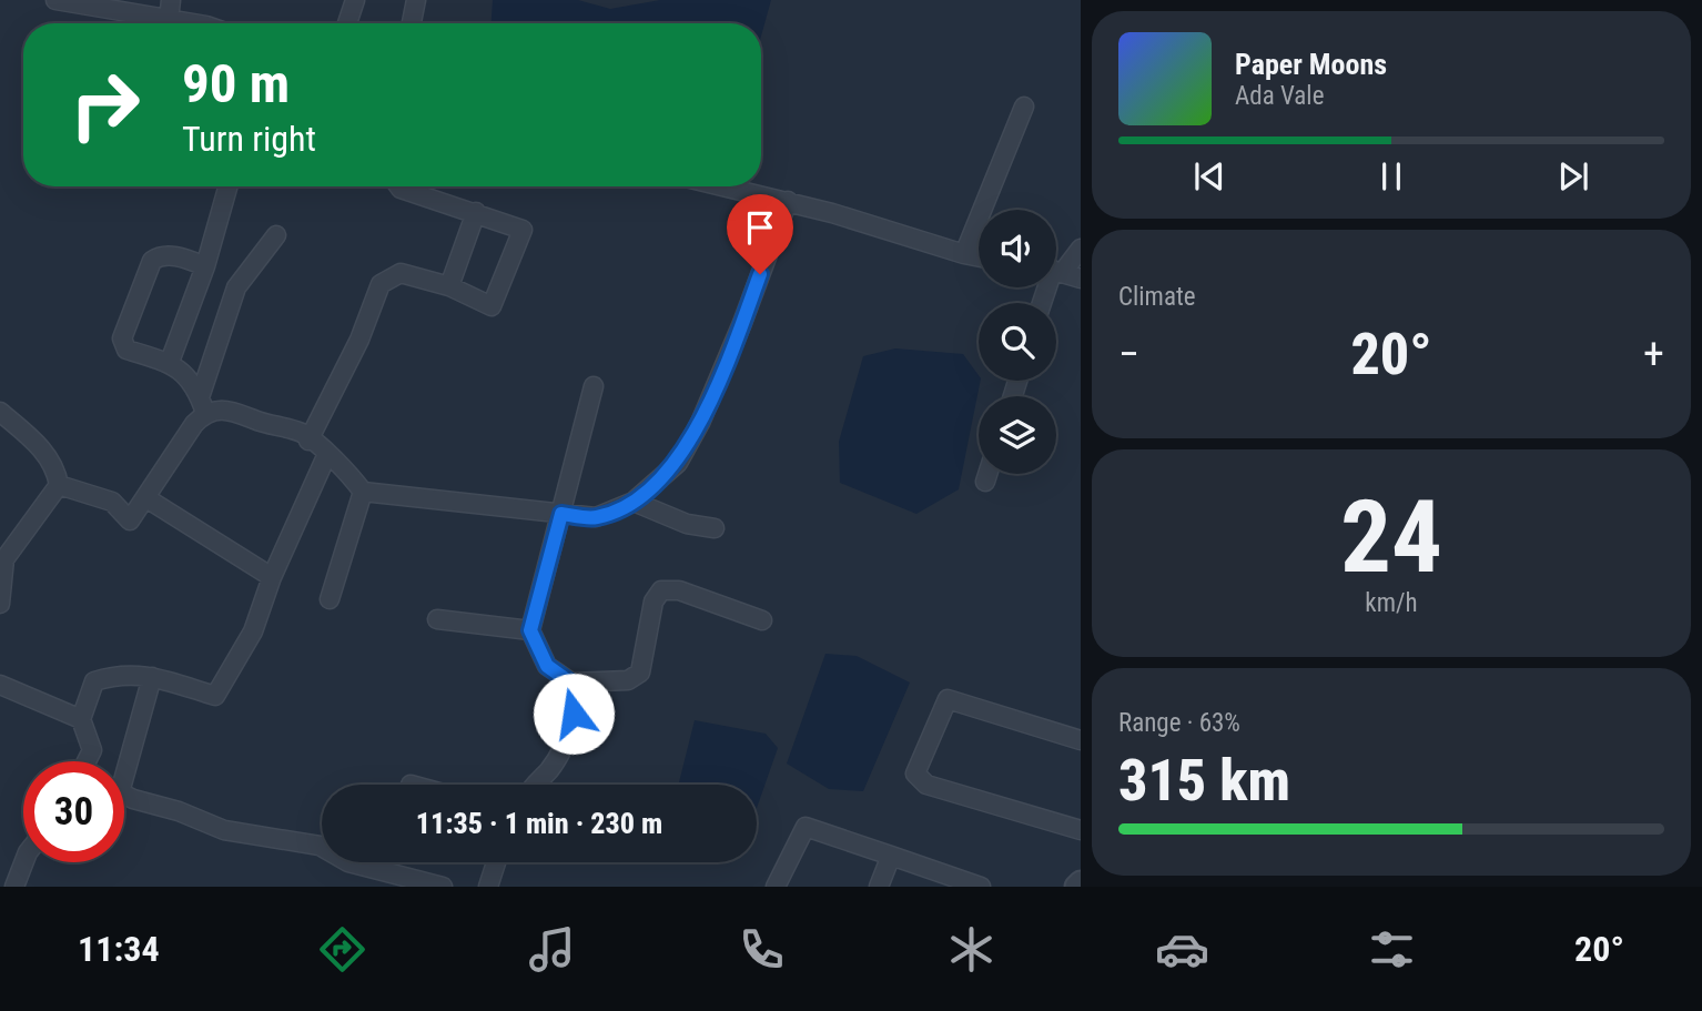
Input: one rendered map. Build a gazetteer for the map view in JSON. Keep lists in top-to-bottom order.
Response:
{
  "page": {
    "turn": ["90 m", "Turn right"],
    "song": ["Paper Moons", "Ada Vale"],
    "tile": [
      "Climate",
      ["24", "km/h"],
      ["Range · 63%", "315 km"]
    ],
    "heat": ["−", "20°", "+"],
    "limit": "30",
    "trip": "11:35 · 1 min · 230 m",
    "tabs": ["11:34", "20°"]
  }
}
